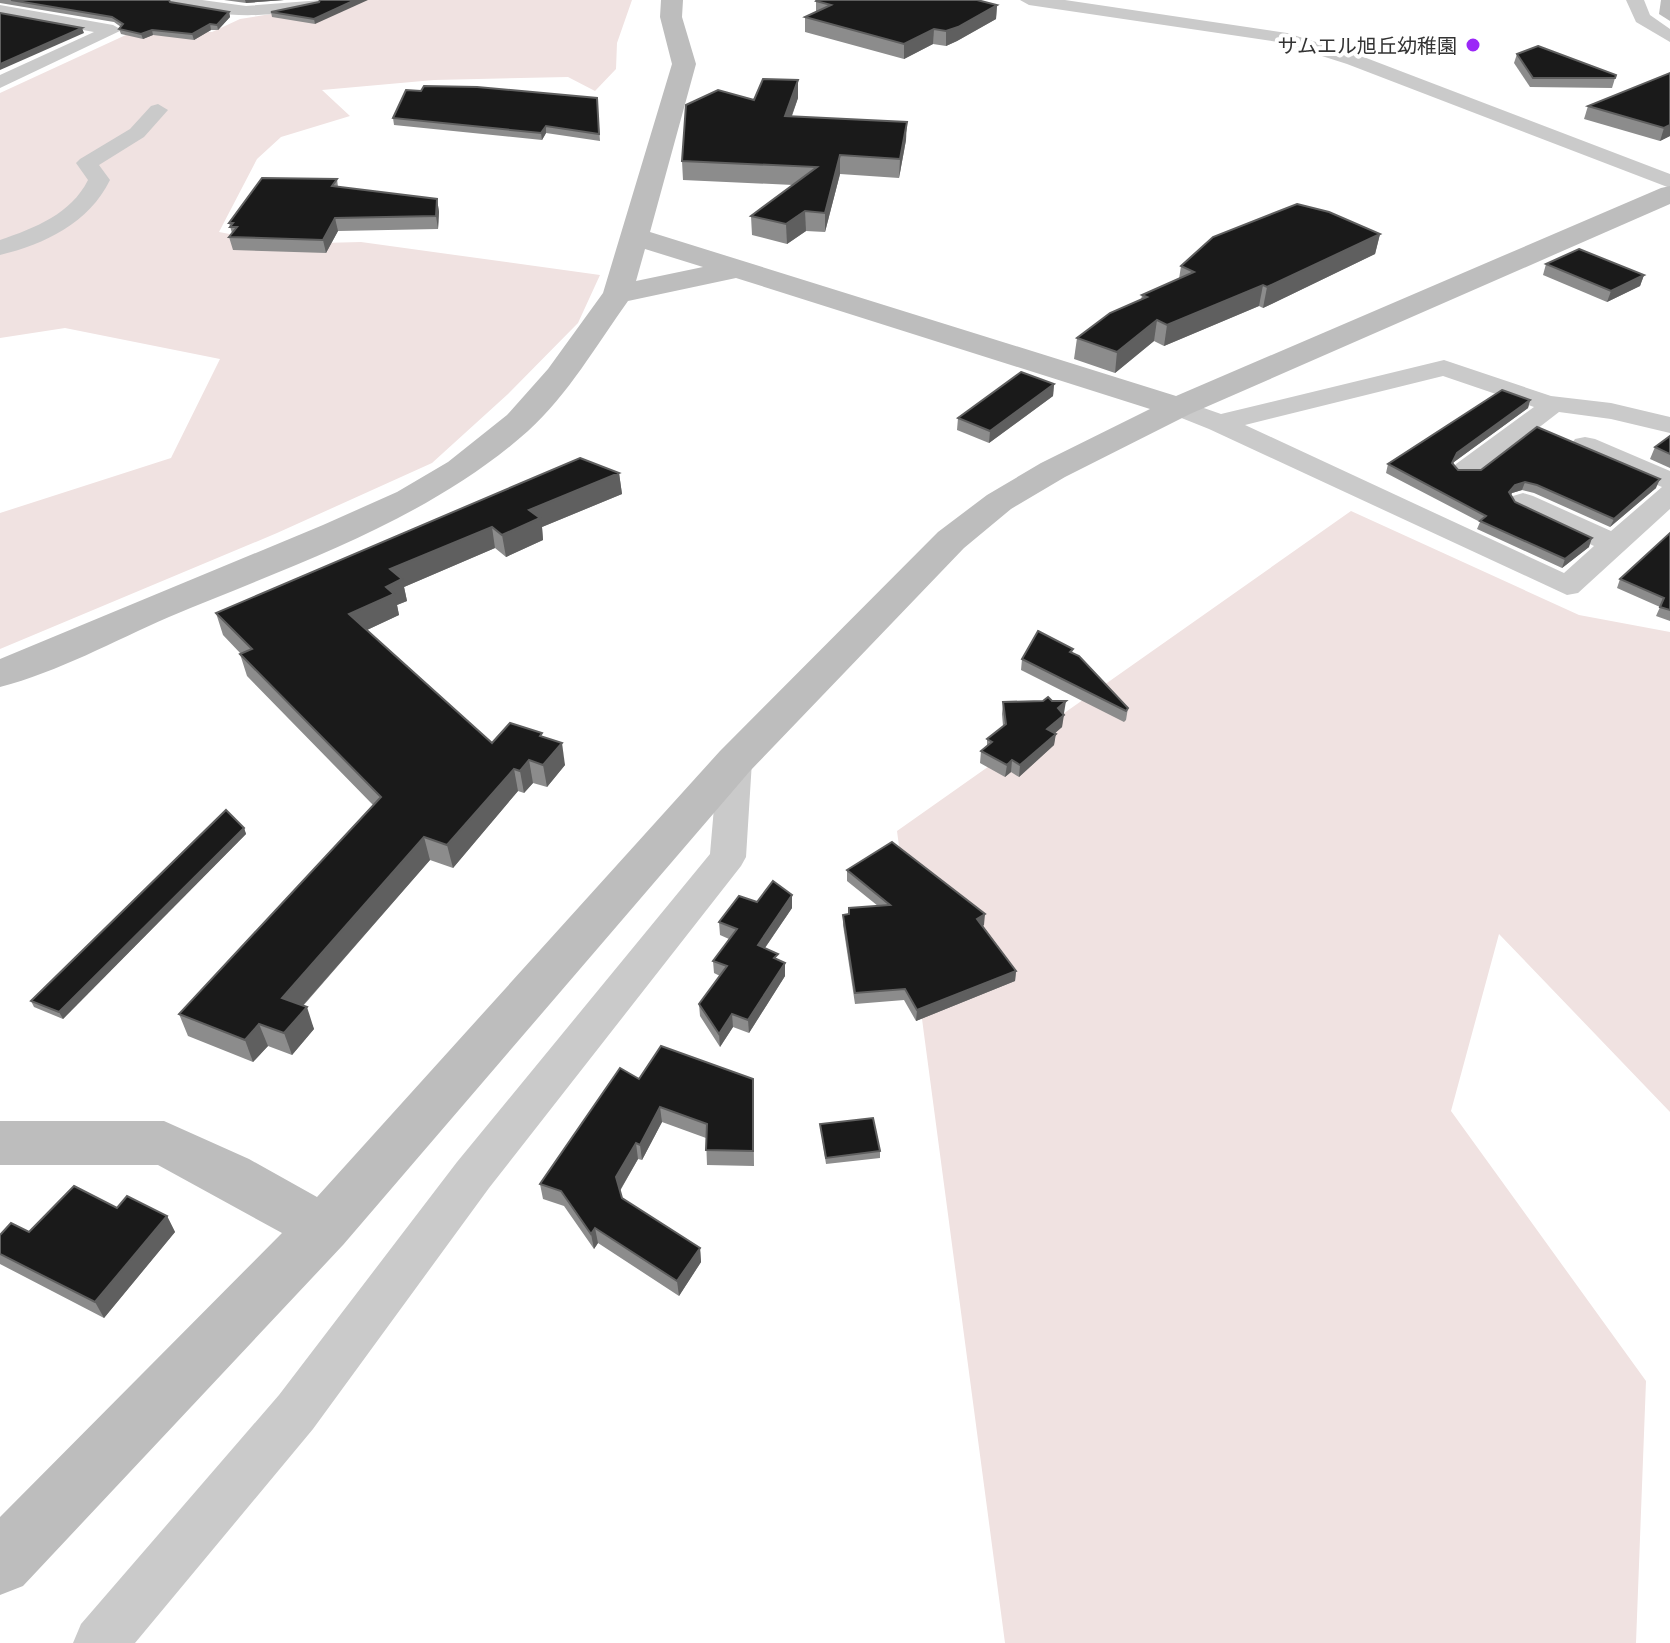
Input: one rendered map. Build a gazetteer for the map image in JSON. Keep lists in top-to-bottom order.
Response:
{
  "places": ["サムエル旭丘幼稚園"]
}
